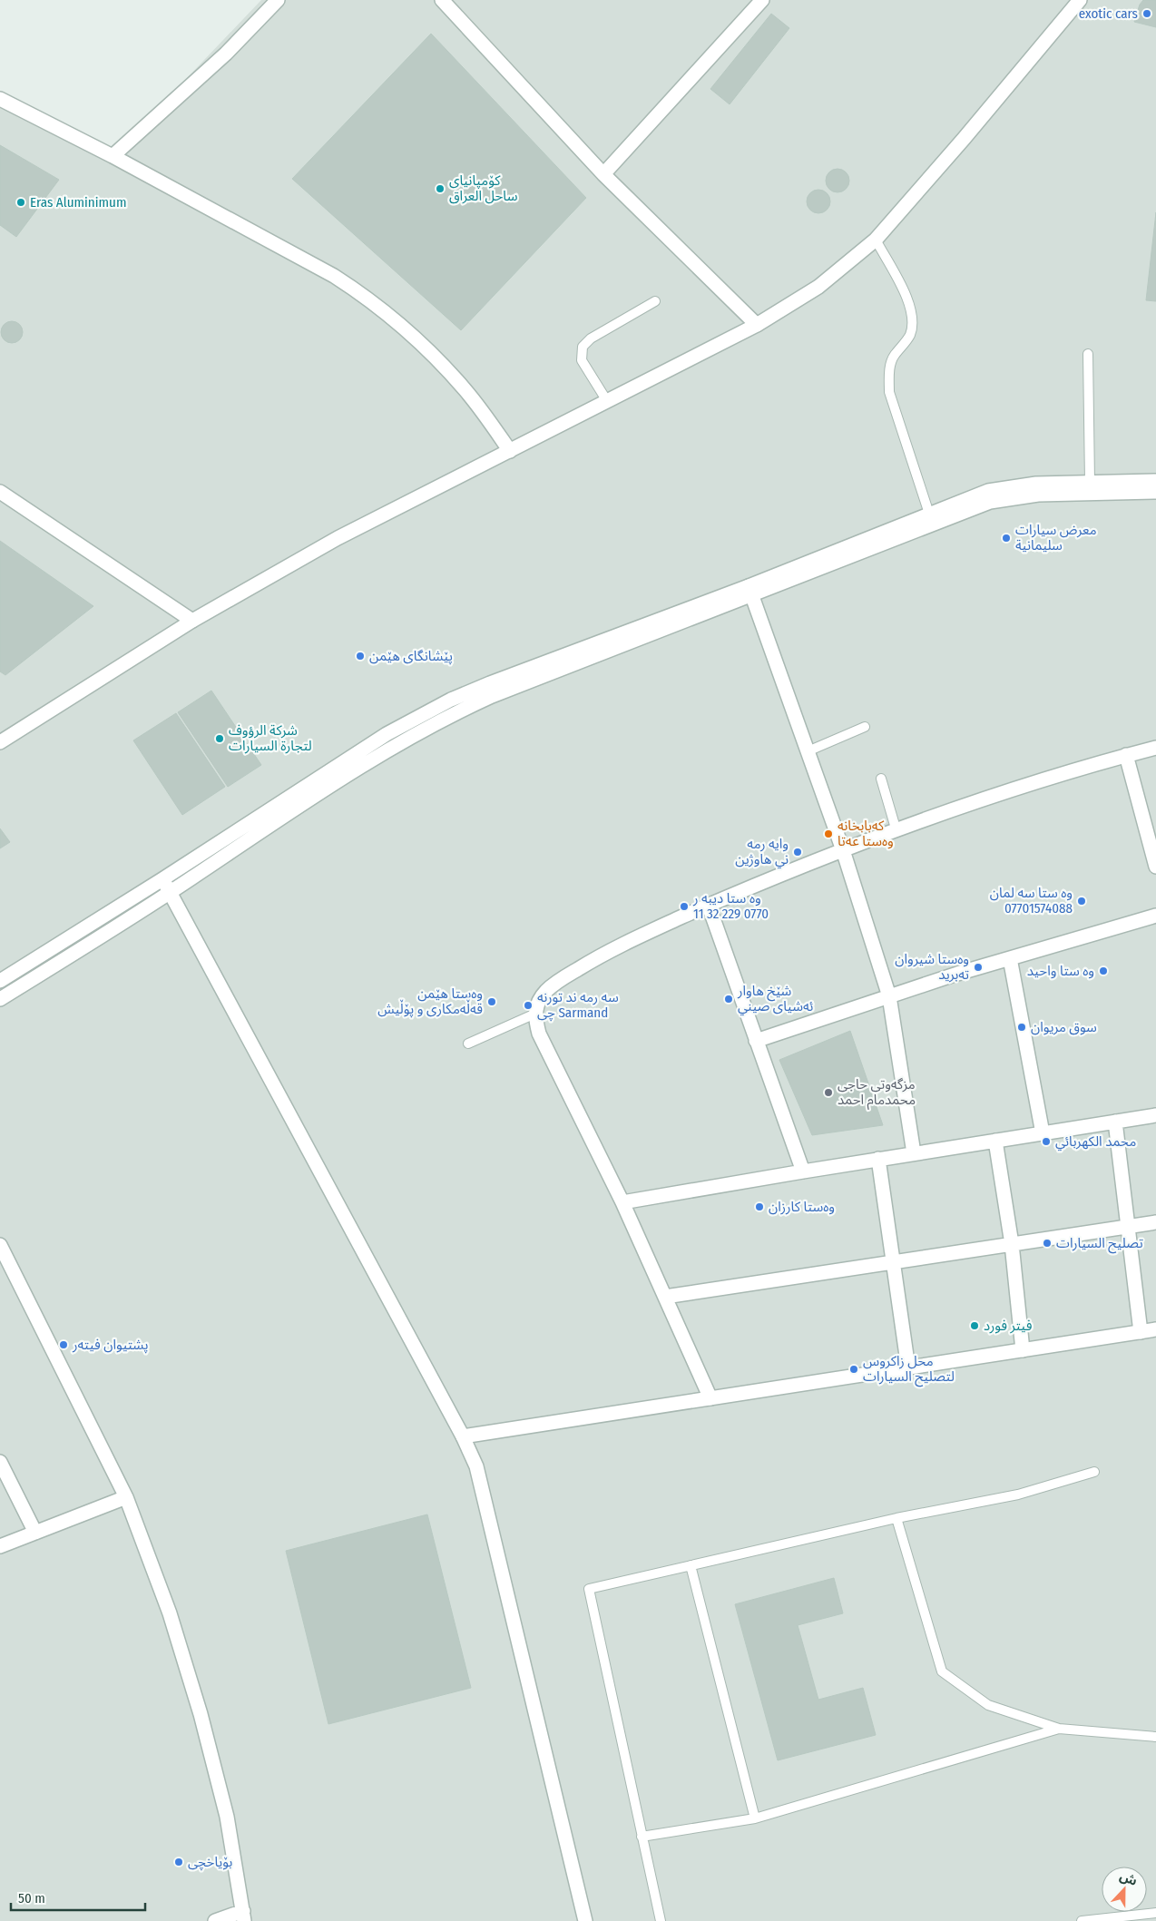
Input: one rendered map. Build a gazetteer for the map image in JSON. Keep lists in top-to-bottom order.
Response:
{
  "places": [
    "exotic cars",
    "کۆمپانیای ساحل العراق",
    "Eras Aluminimum",
    "معرض سيارات سليمانية",
    "پێشانگای هێمن",
    "شركة الرؤوف لتجارة السيارات",
    "کەبابخانە وەستا عەتا",
    "وايه رمه ني هاوژين",
    "وه ستا سه لمان 07701574088",
    "وه ستا دیبه ر 11 32 229 0770",
    "وەستا شیروان تەبرید",
    "وه ستا واحید",
    "شێخ هاوار ئەشیای صيني",
    "وەستا هێمن قەڵەمکاری و پۆڵیش",
    "سه رمه ند تورنه چی Sarmand",
    "سوق مریوان",
    "مزگەوتی حاجی محمدمام احمد",
    "محمد الكهربائي",
    "وەستا کارزان",
    "تصليح السيارات",
    "فيتر فورد",
    "پشتیوان فیتەر",
    "محل زاكروس لتصليح السيارات",
    "بۆیاخچی"
  ],
  "scale_bar": "50 m",
  "north": "top"
}
